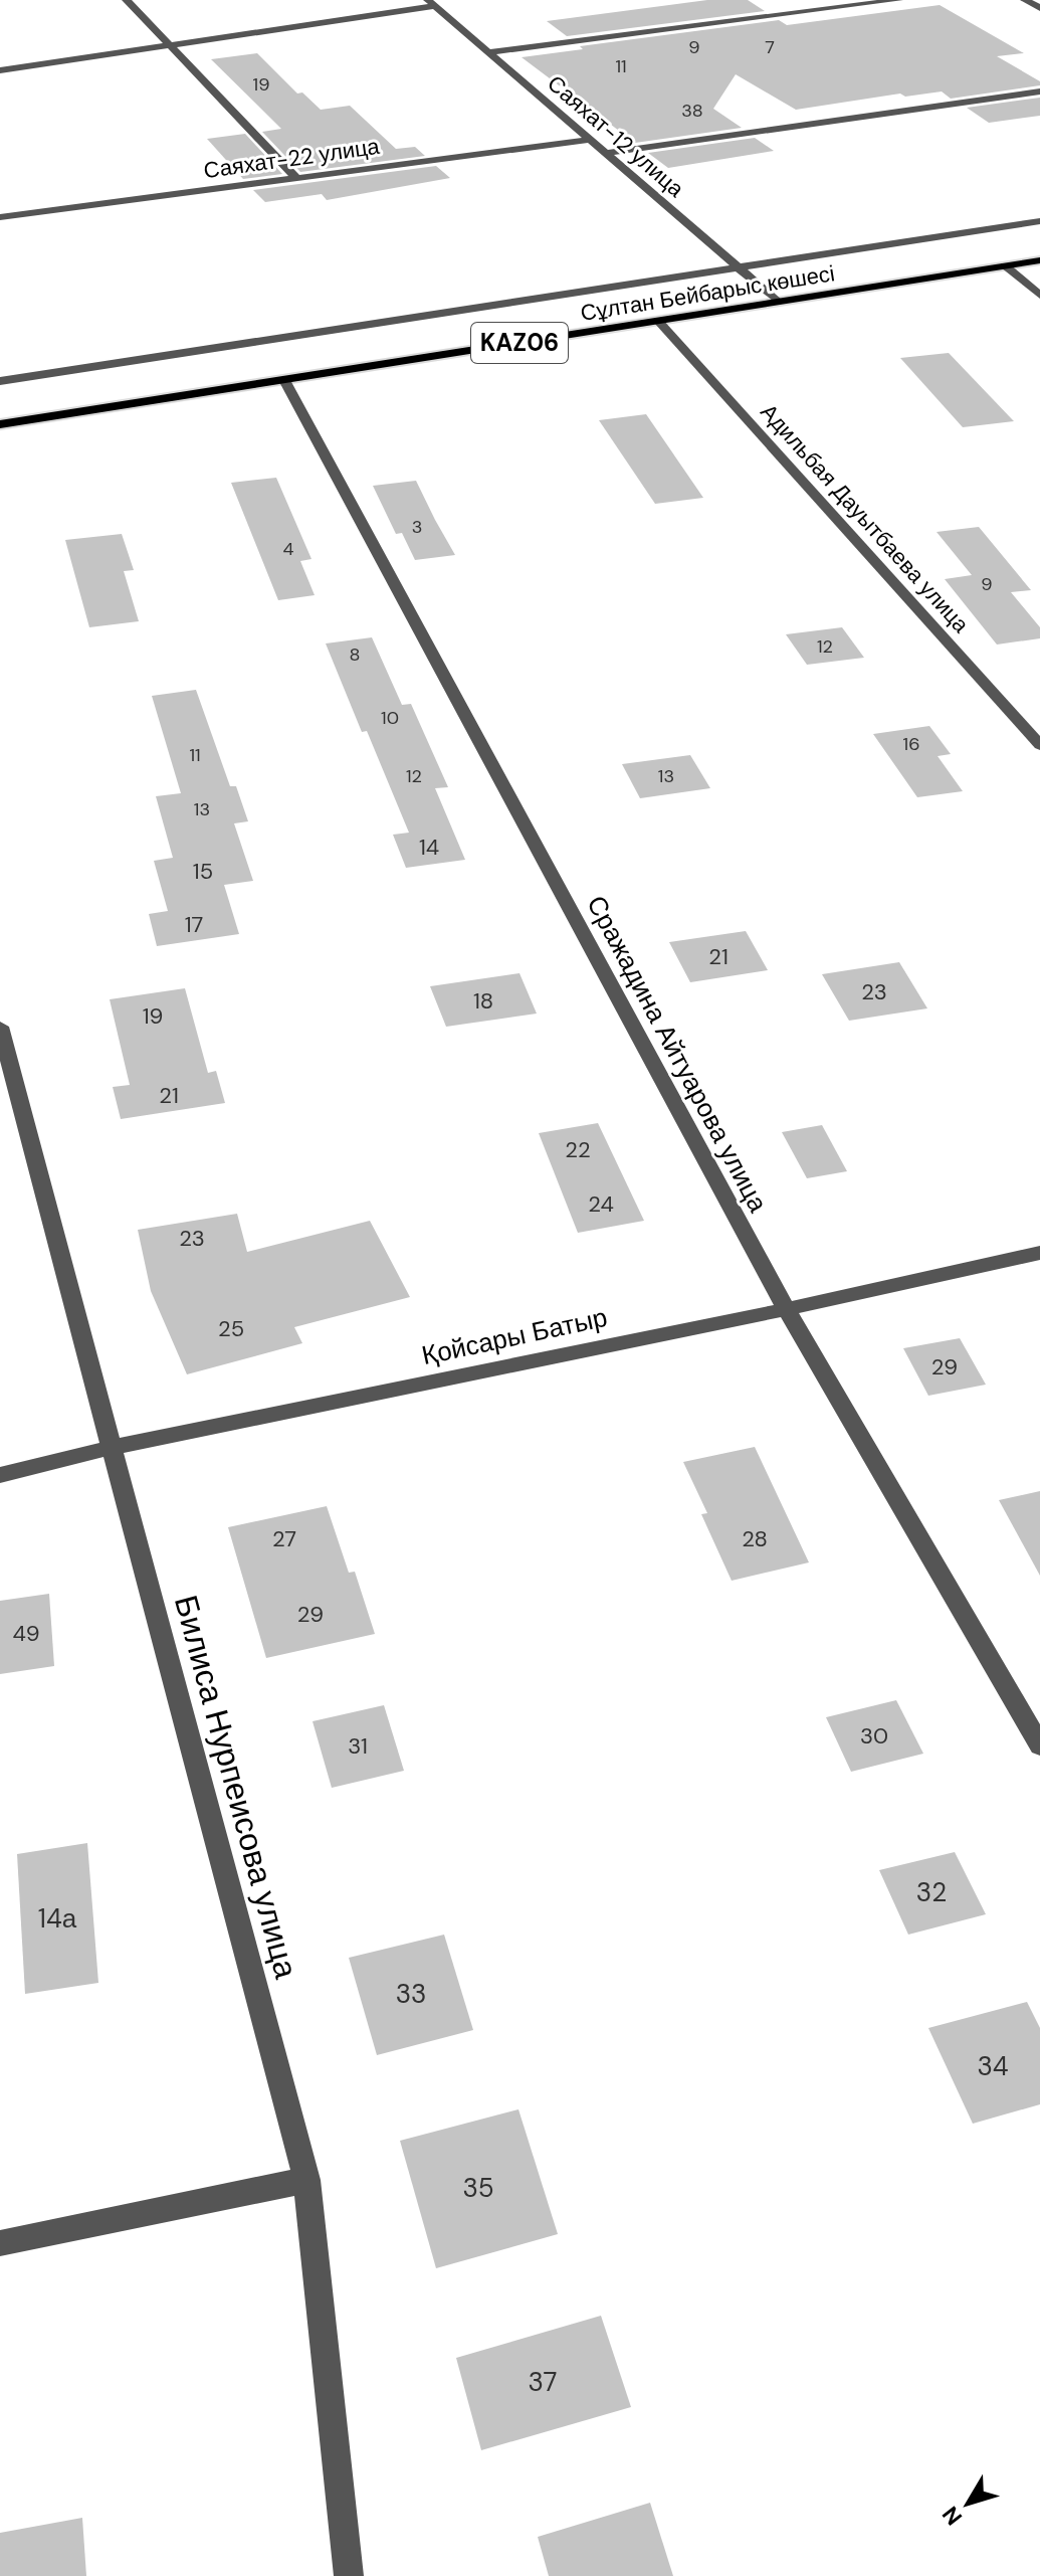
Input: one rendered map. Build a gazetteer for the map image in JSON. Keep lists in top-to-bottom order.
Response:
{
  "streets": {
    "main road": ["Сұлтан Бейбарыс көшесі", "KAZ06"],
    "street": [
      "Саяхат-12 улица",
      "Саяхат-22 улица",
      "Адильбая Дауытбаева улица",
      "Сражадина Айтуарова улица",
      "Қойсары Батыр",
      "Билиса Нурпеисова улица"
    ]
  },
  "crossings": [
    ["Саяхат-12 улица", "Саяхат-22 улица"],
    ["Саяхат-12 улица", "Сұлтан Бейбарыс көшесі"],
    ["Сұлтан Бейбарыс көшесі", "Адильбая Дауытбаева улица"],
    ["Сұлтан Бейбарыс көшесі", "Сражадина Айтуарова улица"],
    ["Сражадина Айтуарова улица", "Қойсары Батыр"],
    ["Қойсары Батыр", "Билиса Нурпеисова улица"]
  ],
  "house_numbers": [
    "9",
    "7",
    "11",
    "19",
    "38",
    "3",
    "4",
    "9",
    "12",
    "8",
    "10",
    "16",
    "11",
    "12",
    "13",
    "13",
    "14",
    "15",
    "17",
    "21",
    "23",
    "18",
    "19",
    "21",
    "22",
    "24",
    "23",
    "25",
    "29",
    "27",
    "28",
    "29",
    "49",
    "30",
    "31",
    "32",
    "14а",
    "33",
    "34",
    "35",
    "37"
  ],
  "north": "bottom left"
}
